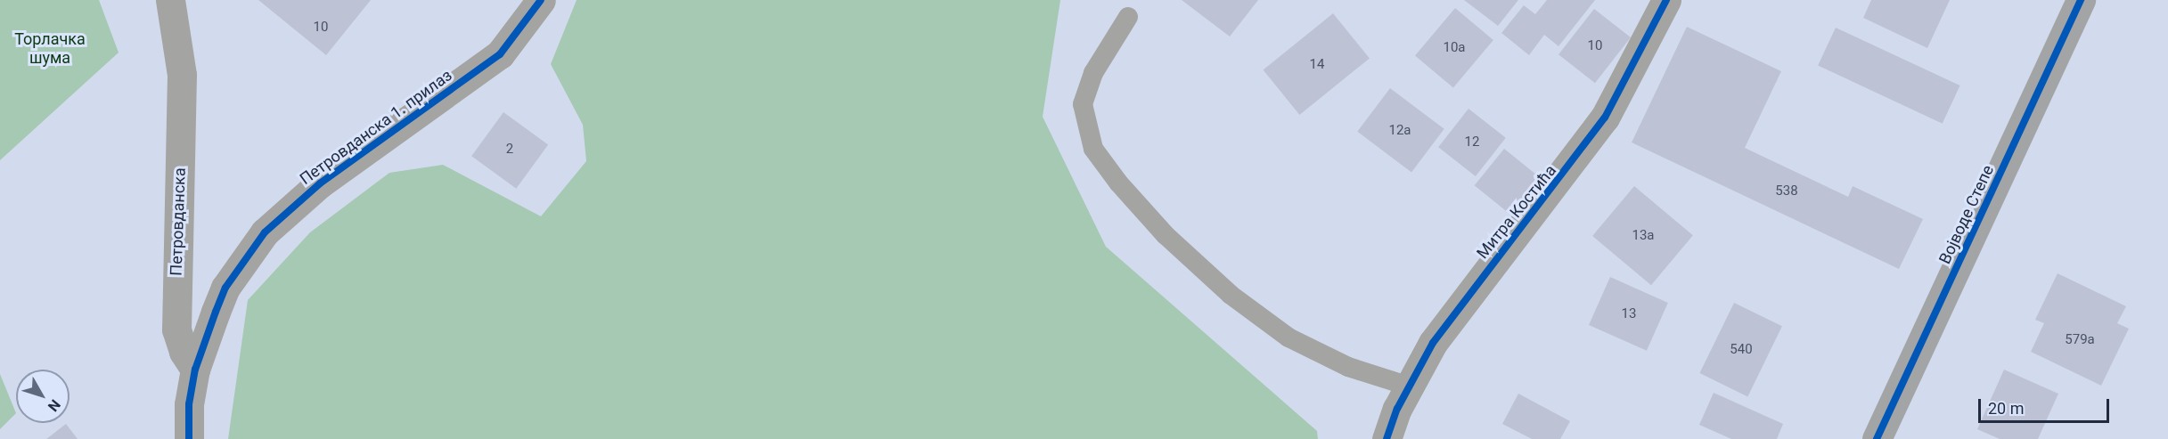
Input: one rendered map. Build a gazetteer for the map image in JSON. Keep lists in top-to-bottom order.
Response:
{
  "streets": {
    "street": [
      "Петровданска 1. прилаз",
      "Митра Костића",
      "Војводе Степе",
      "Петровданска"
    ]
  },
  "crossings": [
    ["Петровданска 1. прилаз", "Петровданска"]
  ],
  "parks": ["Торлачка шума"],
  "house_numbers": [
    "10",
    "10",
    "10a",
    "14",
    "12a",
    "12",
    "2",
    "538",
    "13a",
    "13",
    "579a",
    "540"
  ],
  "scale_bar": "20 m",
  "north": "bottom right"
}
